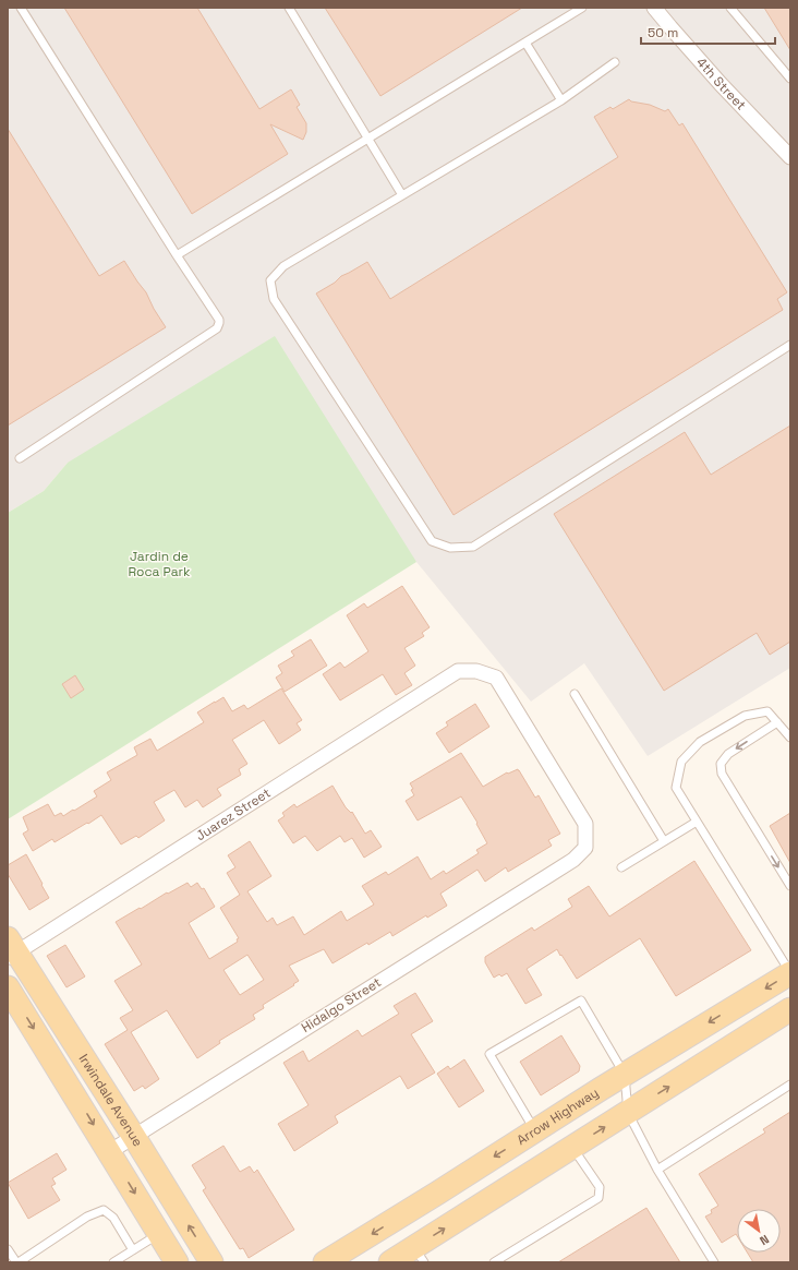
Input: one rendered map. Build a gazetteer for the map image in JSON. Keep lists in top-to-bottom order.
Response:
{
  "streets": {
    "main road": ["Irwindale Avenue", "Arrow Highway"],
    "street": ["4th Street", "Juarez Street", "Hidalgo Street"]
  },
  "crossings": [
    ["Juarez Street", "Hidalgo Street"],
    ["Juarez Street", "Irwindale Avenue"],
    ["Hidalgo Street", "Irwindale Avenue"]
  ],
  "parks": ["Jardin de Roca Park"],
  "scale_bar": "50 m",
  "north": "bottom right"
}
